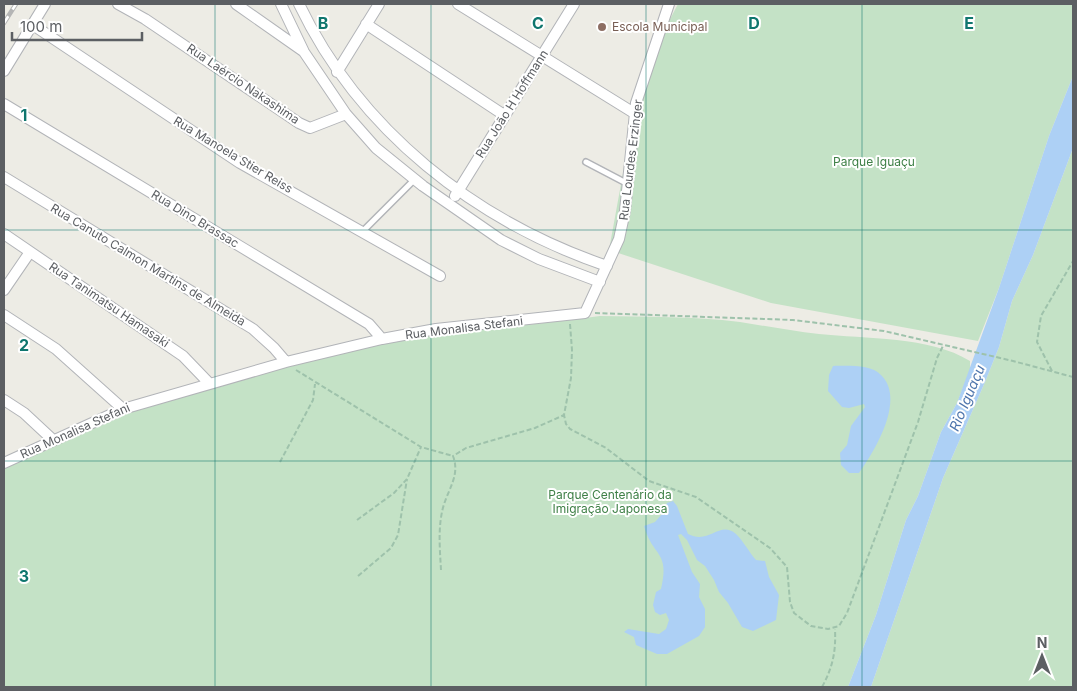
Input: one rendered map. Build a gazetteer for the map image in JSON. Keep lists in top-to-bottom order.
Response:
{
  "streets": {
    "street": [
      "Rua Laércio Nakashima",
      "Rua João H Hoffmann",
      "Rua Manoela Stier Reiss",
      "Rua Lourdes Erzinger",
      "Rua Dino Brassac",
      "Rua Canuto Calmon Martins de Almeida",
      "Rua Tanimatsu Hamasaki",
      "Rua Monalisa Stefani"
    ]
  },
  "crossings": [
    ["Rua Lourdes Erzinger", "Rua Monalisa Stefani"],
    ["Rua Dino Brassac", "Rua Monalisa Stefani"],
    ["Rua Canuto Calmon Martins de Almeida", "Rua Monalisa Stefani"],
    ["Rua Tanimatsu Hamasaki", "Rua Monalisa Stefani"]
  ],
  "water": ["Rio Iguaçu"],
  "parks": ["Parque Iguaçu", "Parque Centenário da Imigração Japonesa"],
  "places": ["Escola Municipal"],
  "scale_bar": "100 m",
  "north": "top",
  "grid": {
    "columns": [
      "B",
      "C",
      "D",
      "E"
    ],
    "rows": ["1", "2", "3"]
  }
}
